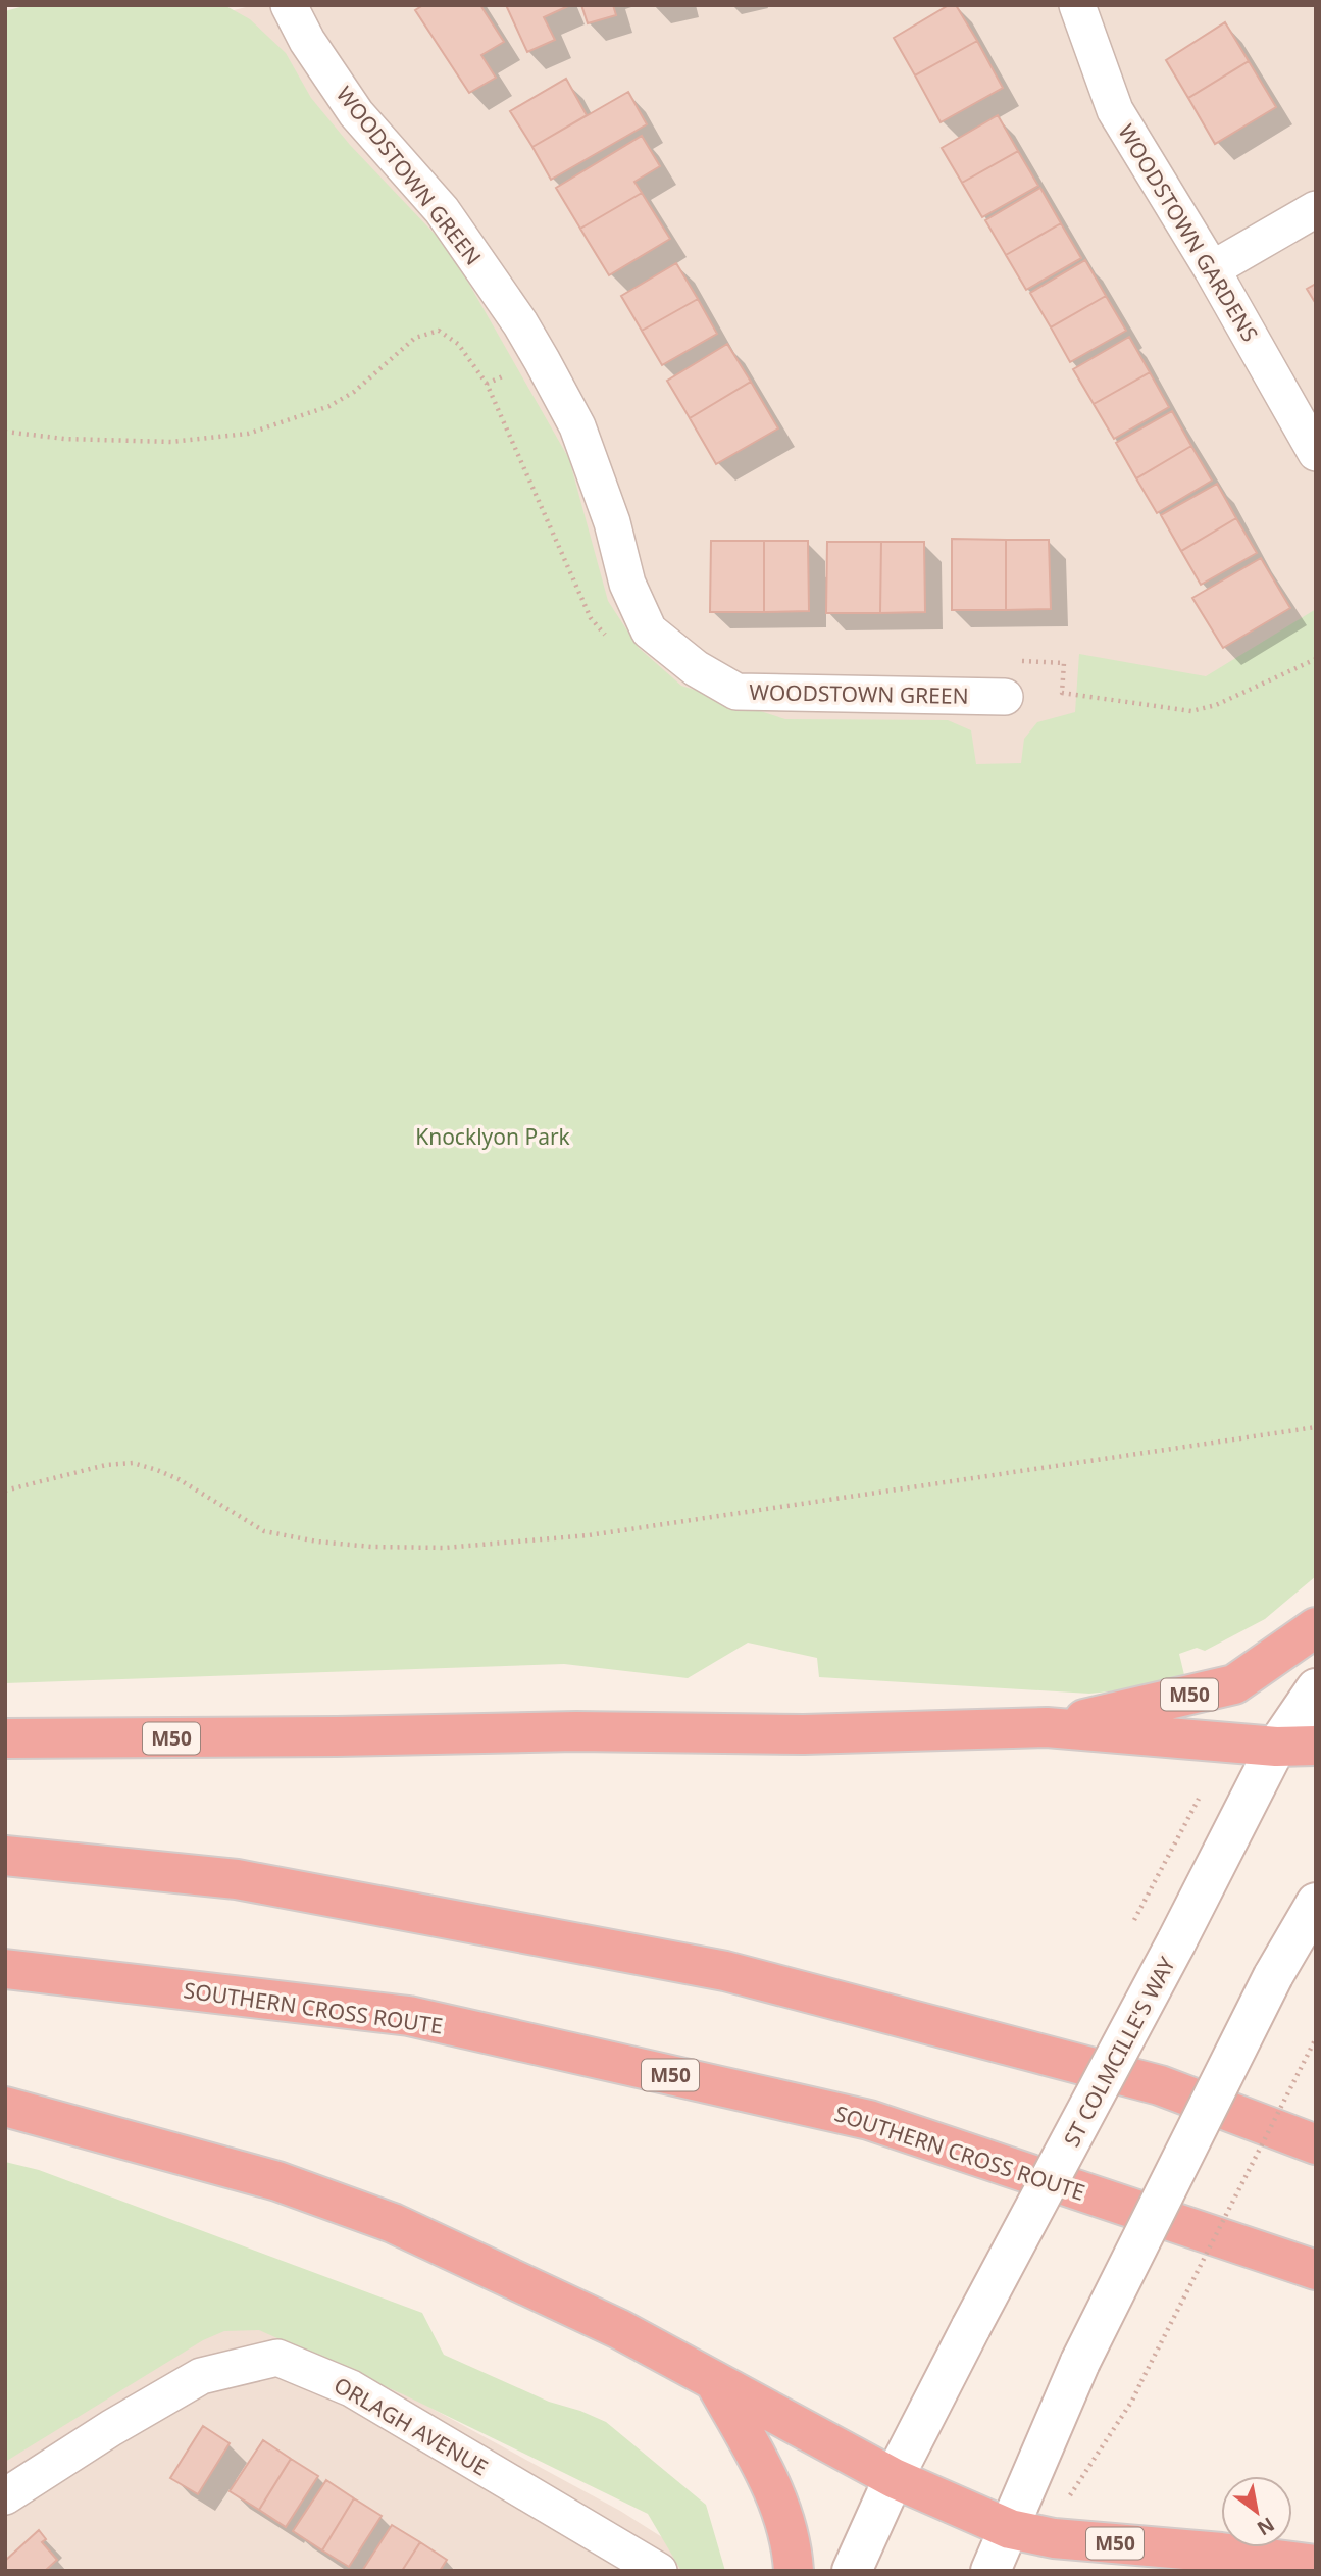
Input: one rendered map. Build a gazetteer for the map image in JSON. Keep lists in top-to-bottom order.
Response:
{
  "streets": {
    "highway": ["M50", "SOUTHERN CROSS ROUTE"],
    "main road": ["ST COLMCILLE'S WAY"],
    "street": ["WOODSTOWN GREEN", "WOODSTOWN GARDENS", "ORLAGH AVENUE"]
  },
  "crossings": [
    ["M50", "ST COLMCILLE'S WAY"]
  ],
  "parks": ["Knocklyon Park"],
  "north": "bottom right"
}
